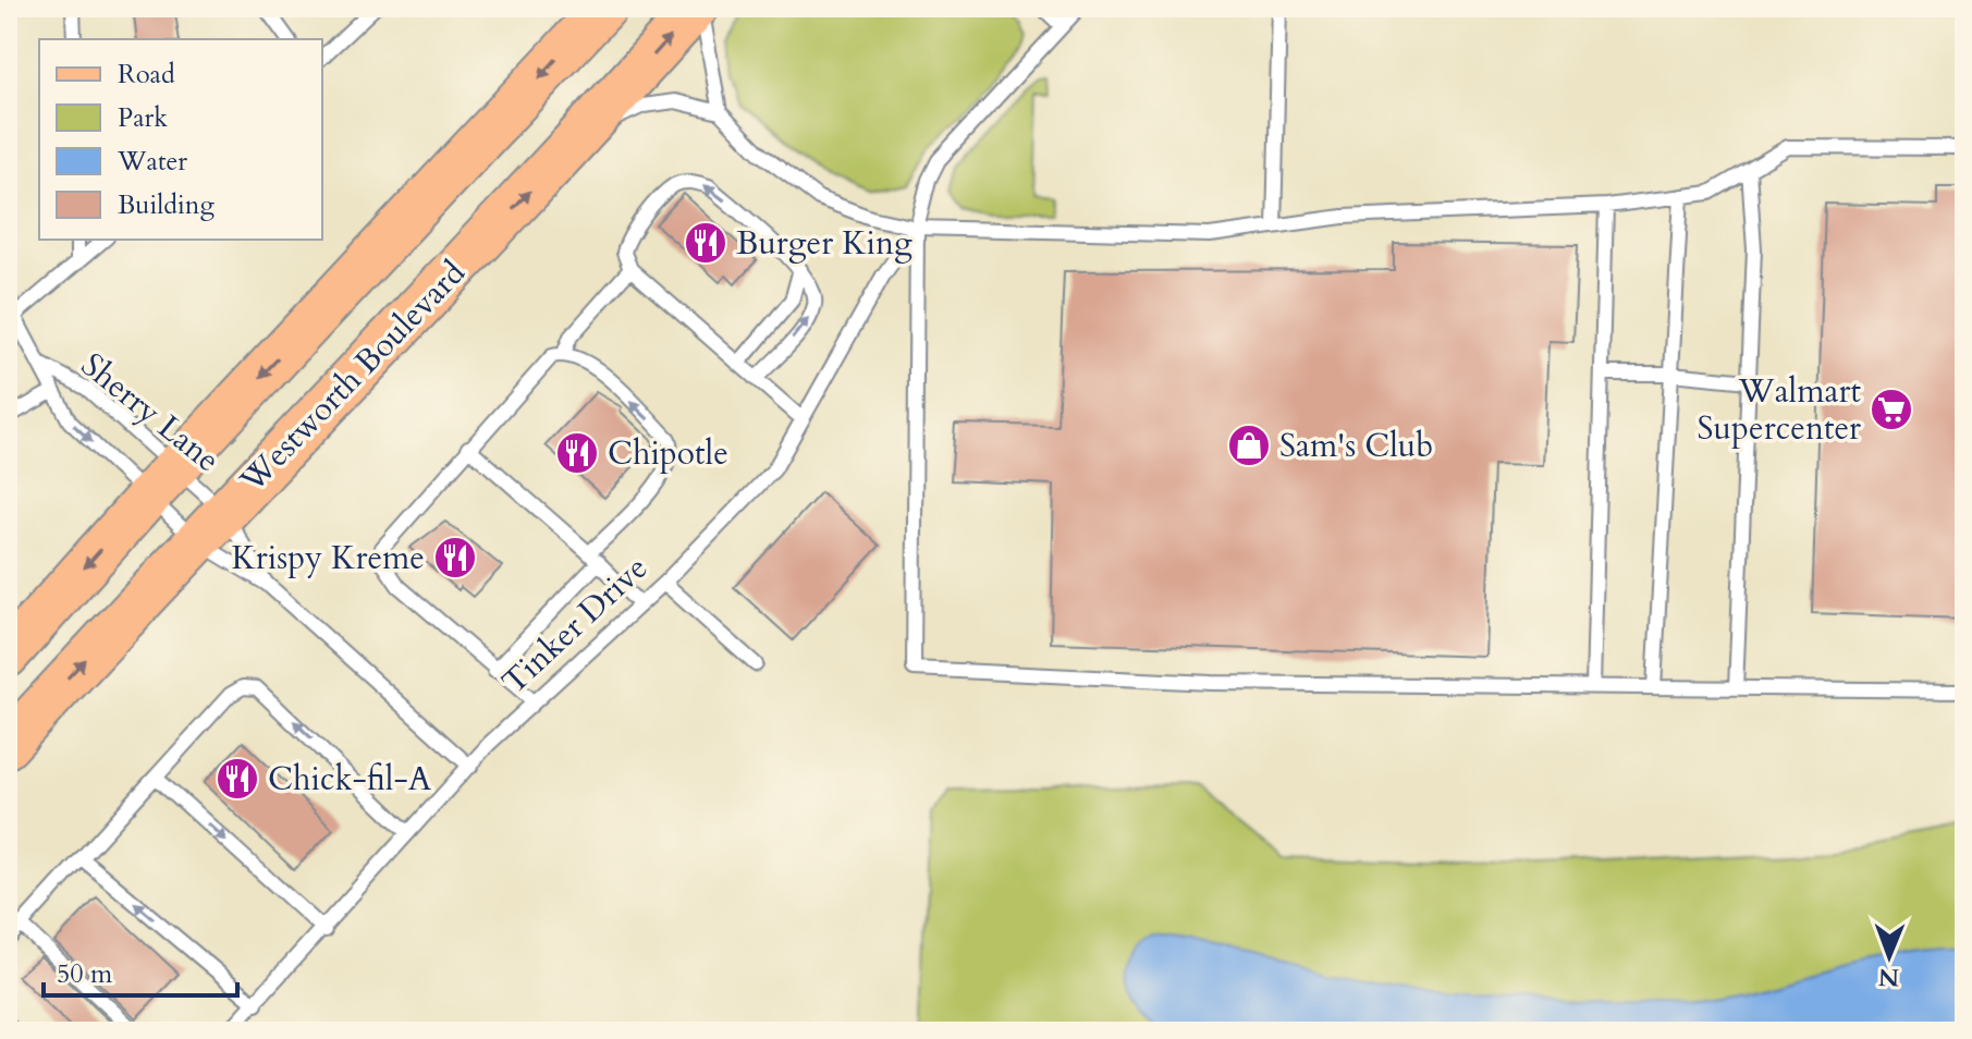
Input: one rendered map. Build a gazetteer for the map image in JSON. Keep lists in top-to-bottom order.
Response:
{
  "streets": {
    "main road": ["Westworth Boulevard"],
    "lane": ["Sherry Lane", "Tinker Drive"]
  },
  "crossings": [
    ["Westworth Boulevard", "Sherry Lane"]
  ],
  "places": {
    "restaurant": [
      "Burger King",
      "Chipotle",
      "Krispy Kreme",
      "Chick-fil-A"
    ],
    "supermarket": ["Walmart Supercenter"],
    "shop": ["Sam's Club"]
  },
  "legend": [
    "Road",
    "Park",
    "Water",
    "Building"
  ],
  "scale_bar": "50 m",
  "north": "bottom"
}
